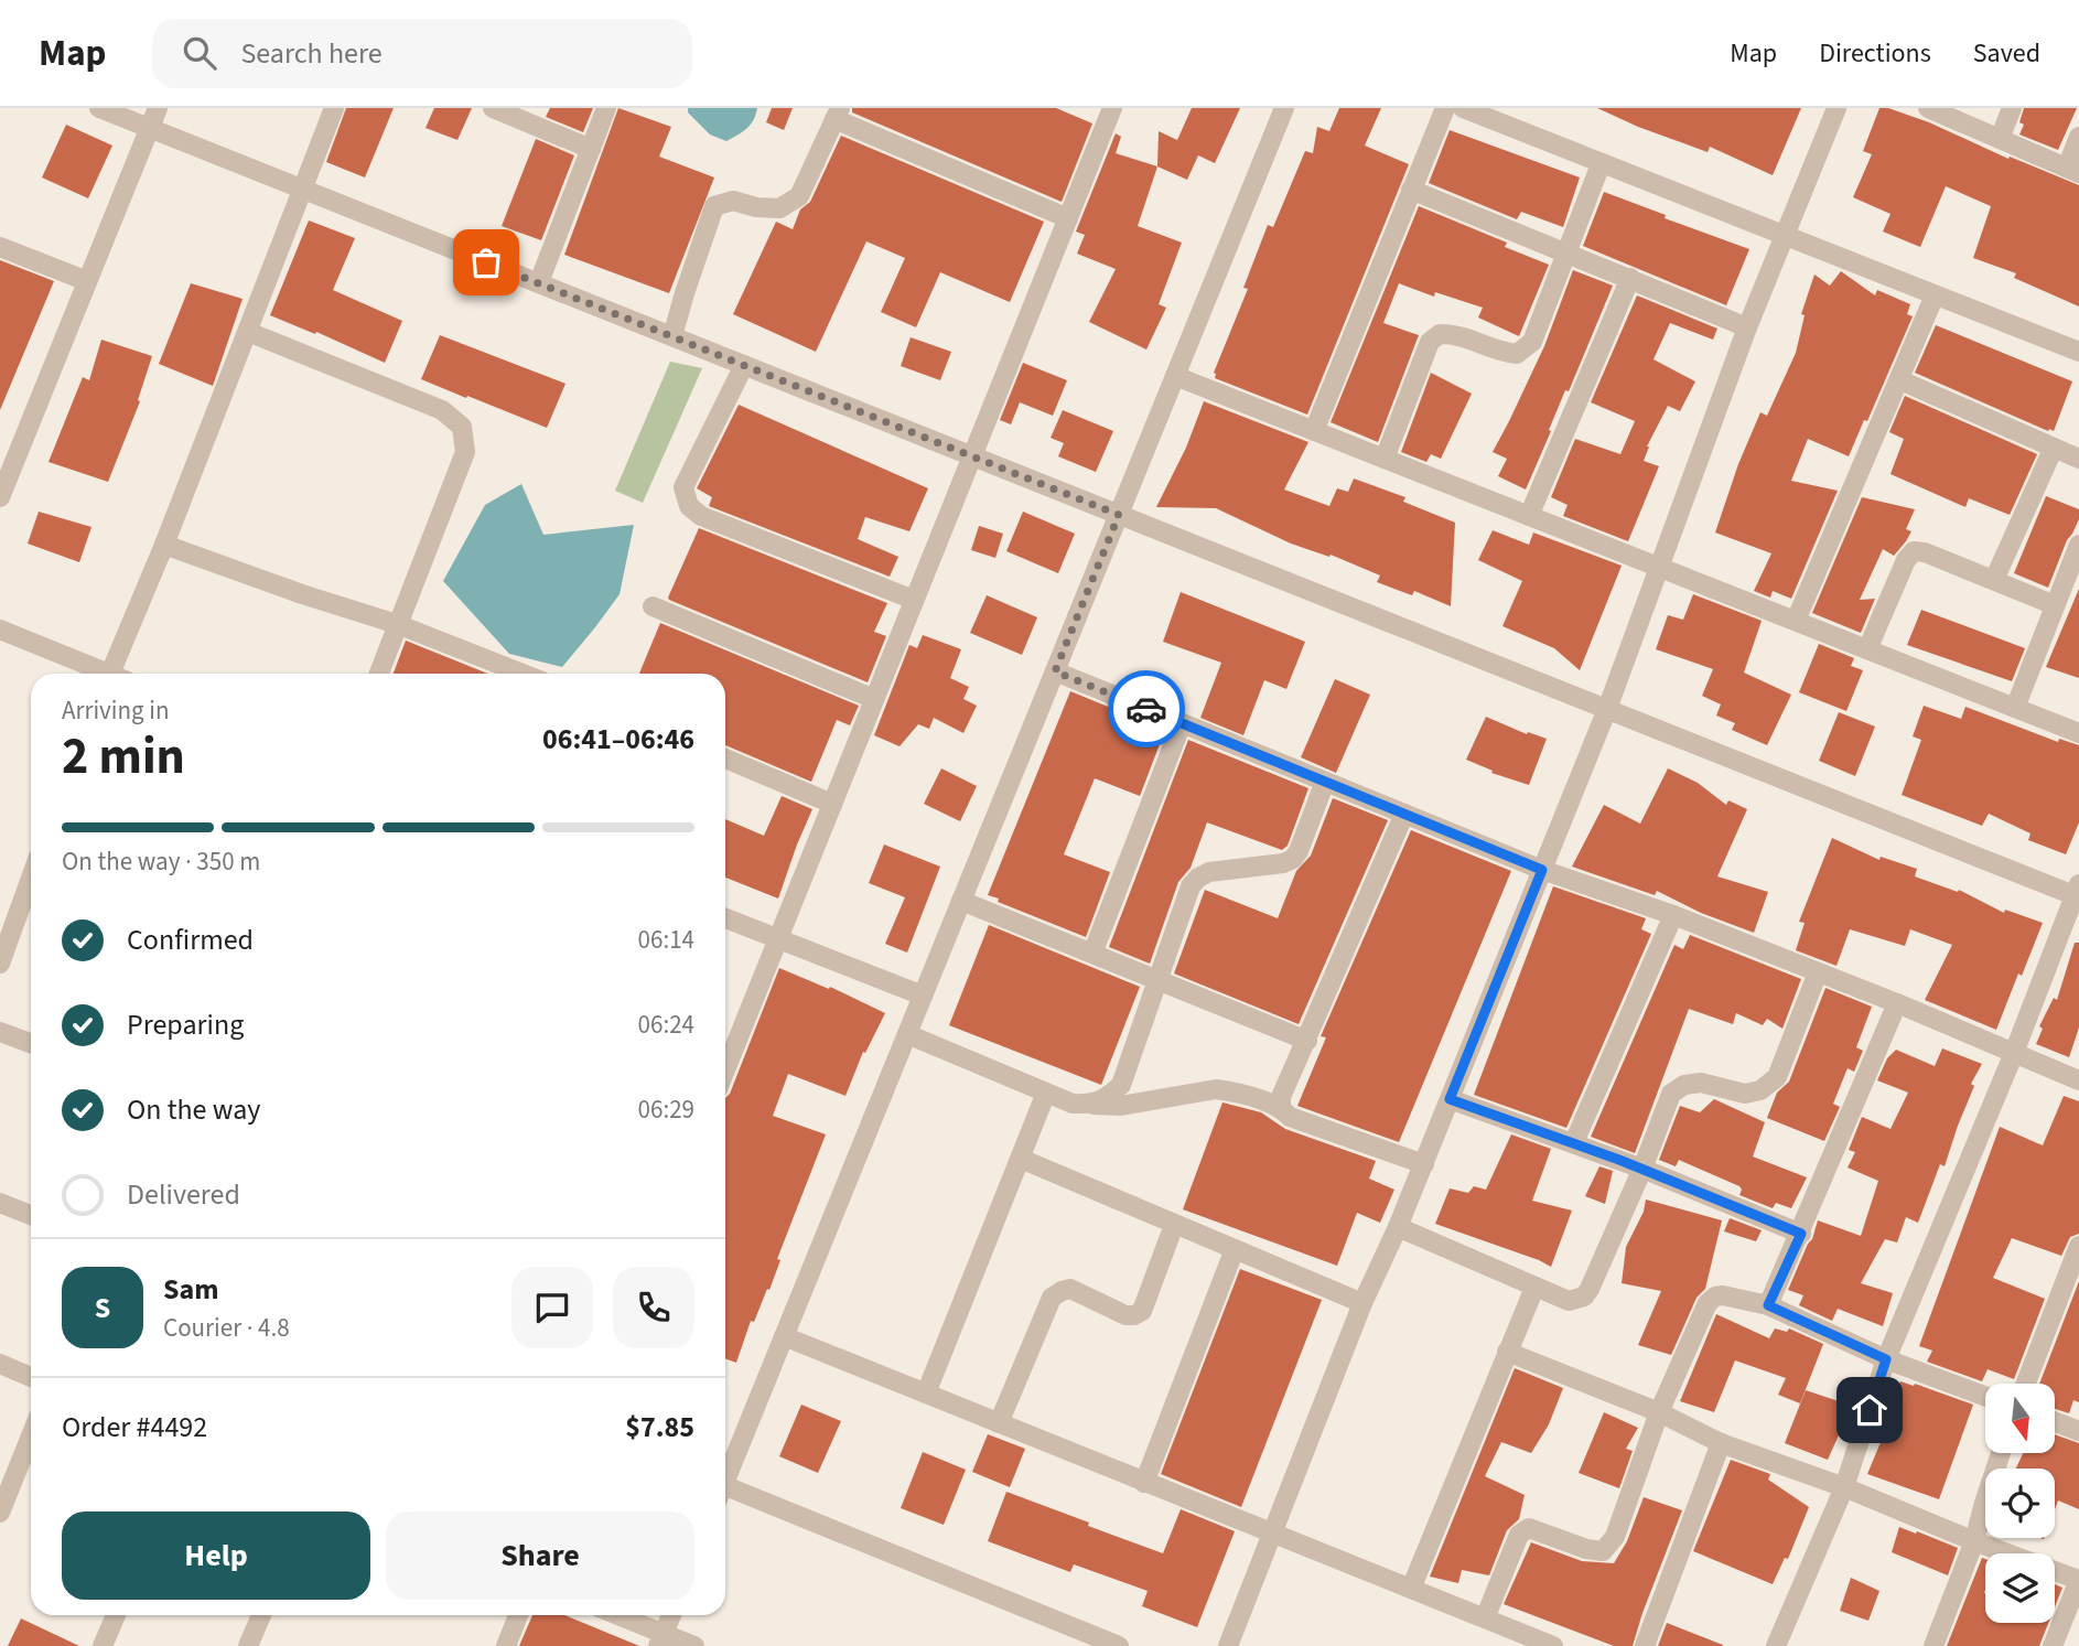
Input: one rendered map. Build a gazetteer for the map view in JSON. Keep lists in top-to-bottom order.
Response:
{
  "north": "bottom",
  "page": {
    "header": "Map",
    "search": "Search here",
    "nav": ["Map", "Directions", "Saved"],
    "heading": ["2 min", "Arriving in", "06:41–06:46"],
    "panel": [
      "Sam",
      "Courier · 4.8",
      "Order #4492",
      "$7.85"
    ],
    "bar": "On the way · 350 m",
    "list": [
      ["Confirmed", "06:14"],
      ["Preparing", "06:24"],
      ["On the way", "06:29"],
      "Delivered"
    ],
    "round": "S",
    "buttons": ["Help", "Share"]
  }
}
